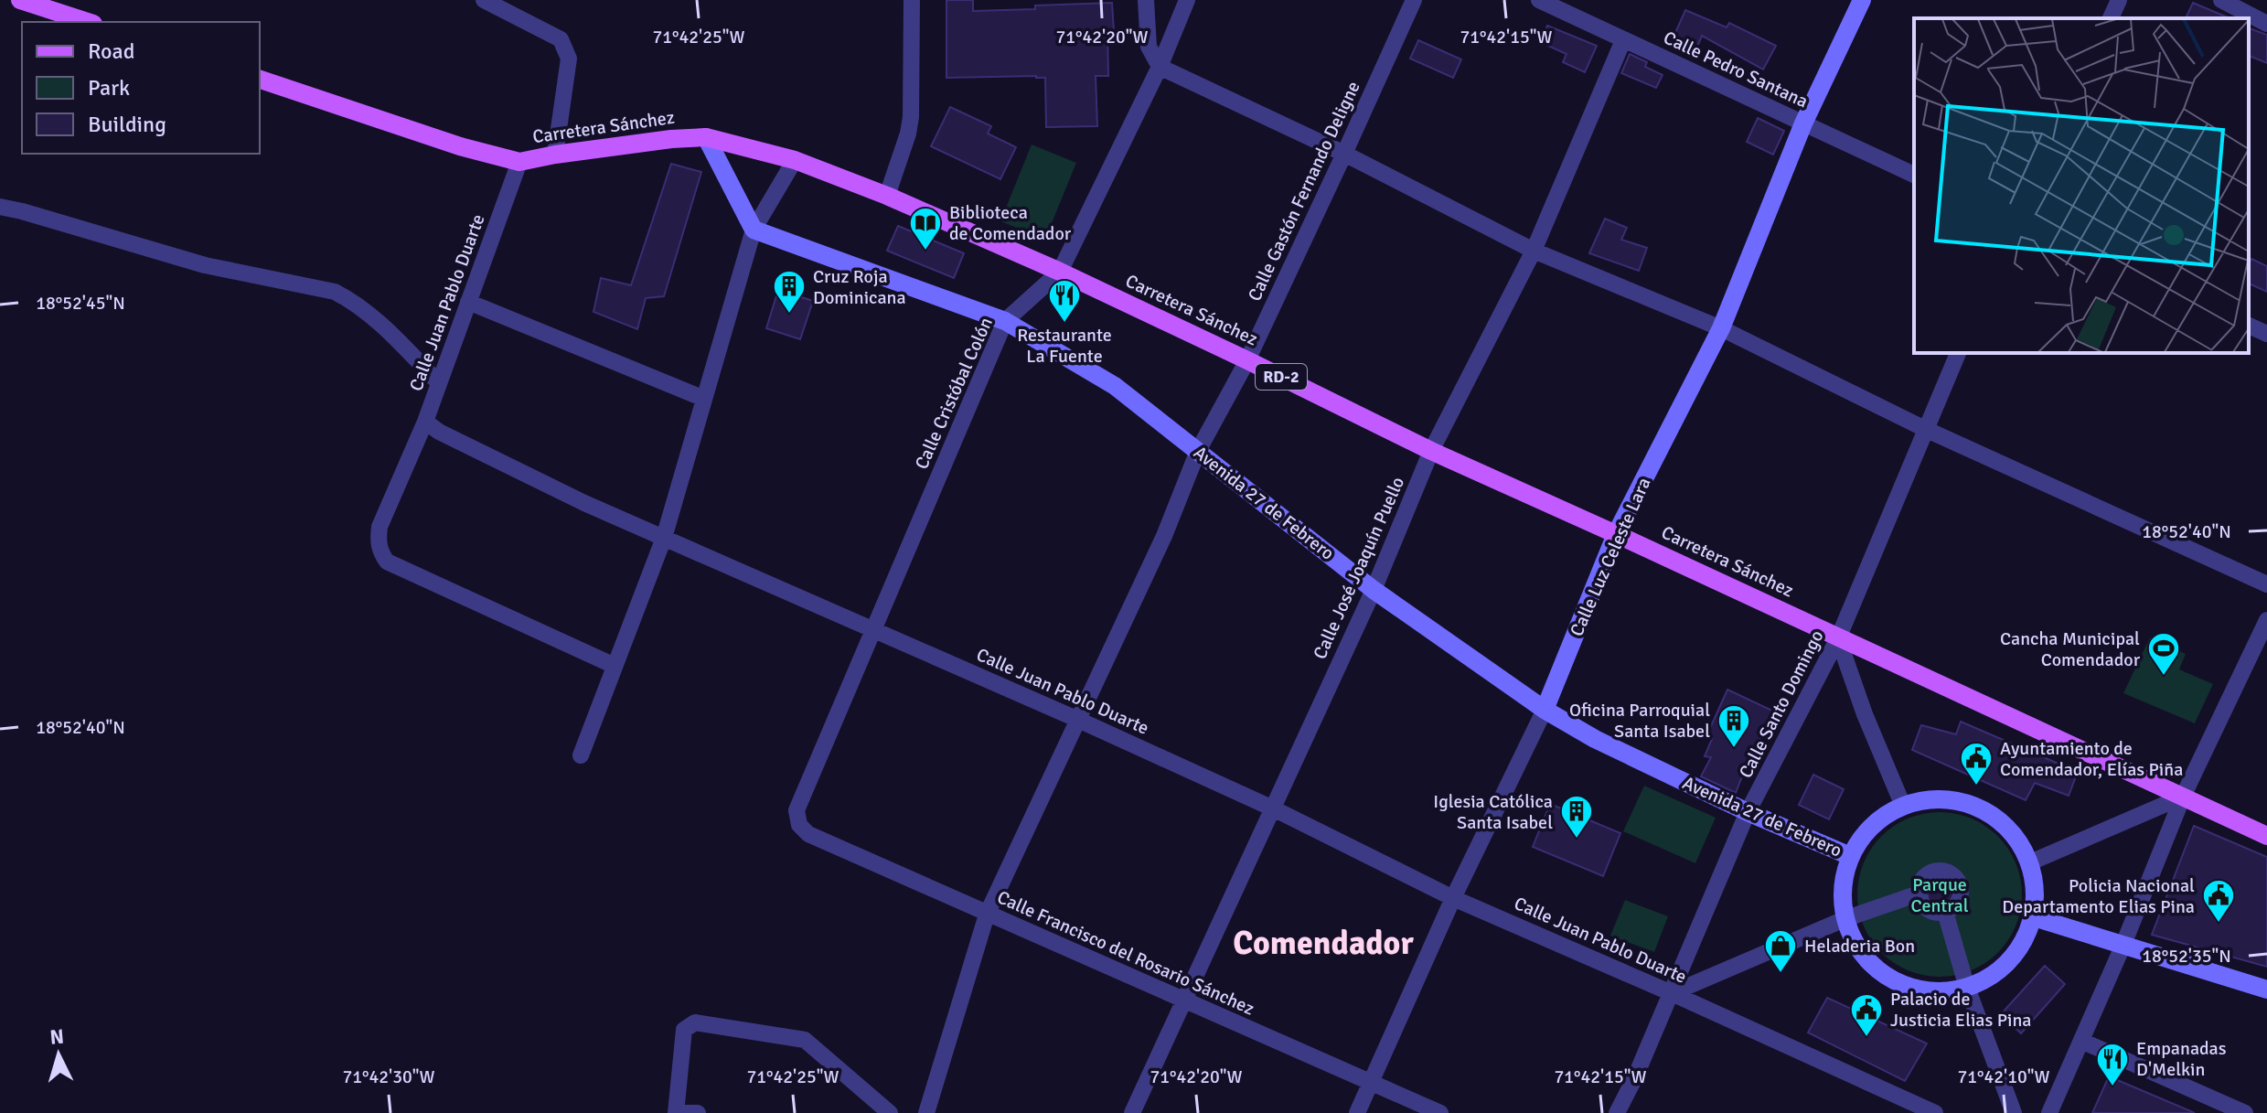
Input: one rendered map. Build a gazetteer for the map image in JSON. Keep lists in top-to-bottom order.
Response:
{
  "streets": {
    "main road": ["Carretera Sánchez", "RD-2"],
    "street": [
      "Calle Pedro Santana",
      "Calle Gastón Fernando Deligne",
      "Calle Juan Pablo Duarte",
      "Calle Cristóbal Colón",
      "Avenida 27 de Febrero",
      "Calle Luz Celeste Lara",
      "Calle José Joaquín Puello",
      "Calle Santo Domingo",
      "Calle Francisco del Rosario Sánchez"
    ]
  },
  "crossings": [
    ["Calle Pedro Santana", "Calle Luz Celeste Lara"],
    ["Calle Pedro Santana", "Calle José Joaquín Puello"],
    ["Carretera Sánchez", "Calle Gastón Fernando Deligne"],
    ["Carretera Sánchez", "Calle Juan Pablo Duarte"],
    ["Carretera Sánchez", "Calle Cristóbal Colón"],
    ["Carretera Sánchez", "Calle Luz Celeste Lara"],
    ["Carretera Sánchez", "Calle José Joaquín Puello"],
    ["Carretera Sánchez", "Calle Santo Domingo"],
    ["Calle Gastón Fernando Deligne", "Calle Juan Pablo Duarte"],
    ["Calle Gastón Fernando Deligne", "Avenida 27 de Febrero"],
    ["Calle Gastón Fernando Deligne", "Calle Francisco del Rosario Sánchez"],
    ["Calle Juan Pablo Duarte", "Calle Cristóbal Colón"],
    ["Calle Juan Pablo Duarte", "Calle Luz Celeste Lara"],
    ["Calle Juan Pablo Duarte", "Calle José Joaquín Puello"],
    ["Calle Juan Pablo Duarte", "Calle Santo Domingo"],
    ["Calle Cristóbal Colón", "Avenida 27 de Febrero"],
    ["Calle Cristóbal Colón", "Calle Francisco del Rosario Sánchez"],
    ["Avenida 27 de Febrero", "Calle Luz Celeste Lara"],
    ["Avenida 27 de Febrero", "Calle José Joaquín Puello"],
    ["Avenida 27 de Febrero", "Calle Santo Domingo"],
    ["Calle Luz Celeste Lara", "Calle Francisco del Rosario Sánchez"],
    ["Calle José Joaquín Puello", "Calle Francisco del Rosario Sánchez"]
  ],
  "districts": ["Comendador"],
  "parks": ["Parque Central"],
  "places": {
    "library": ["Biblioteca de Comendador"],
    "building": ["Cruz Roja Dominicana", "Oficina Parroquial Santa Isabel", "Iglesia Católica Santa Isabel"],
    "restaurant": ["Restaurante La Fuente", "Empanadas D'Melkin"],
    "sports": ["Cancha Municipal Comendador"],
    "public building": ["Ayuntamiento de Comendador, Elías Piña", "Policia Nacional Departamento Elias Pina", "Palacio de Justicia Elias Pina"],
    "shop": ["Heladeria Bon"]
  },
  "legend": ["Road", "Park", "Building"],
  "north": "top",
  "coordinates": [
    "71°42'25\"W",
    "71°42'20\"W",
    "71°42'15\"W",
    "18°52'45\"N",
    "18°52'40\"N",
    "18°52'35\"N",
    "71°42'30\"W",
    "71°42'10\"W"
  ]
}
